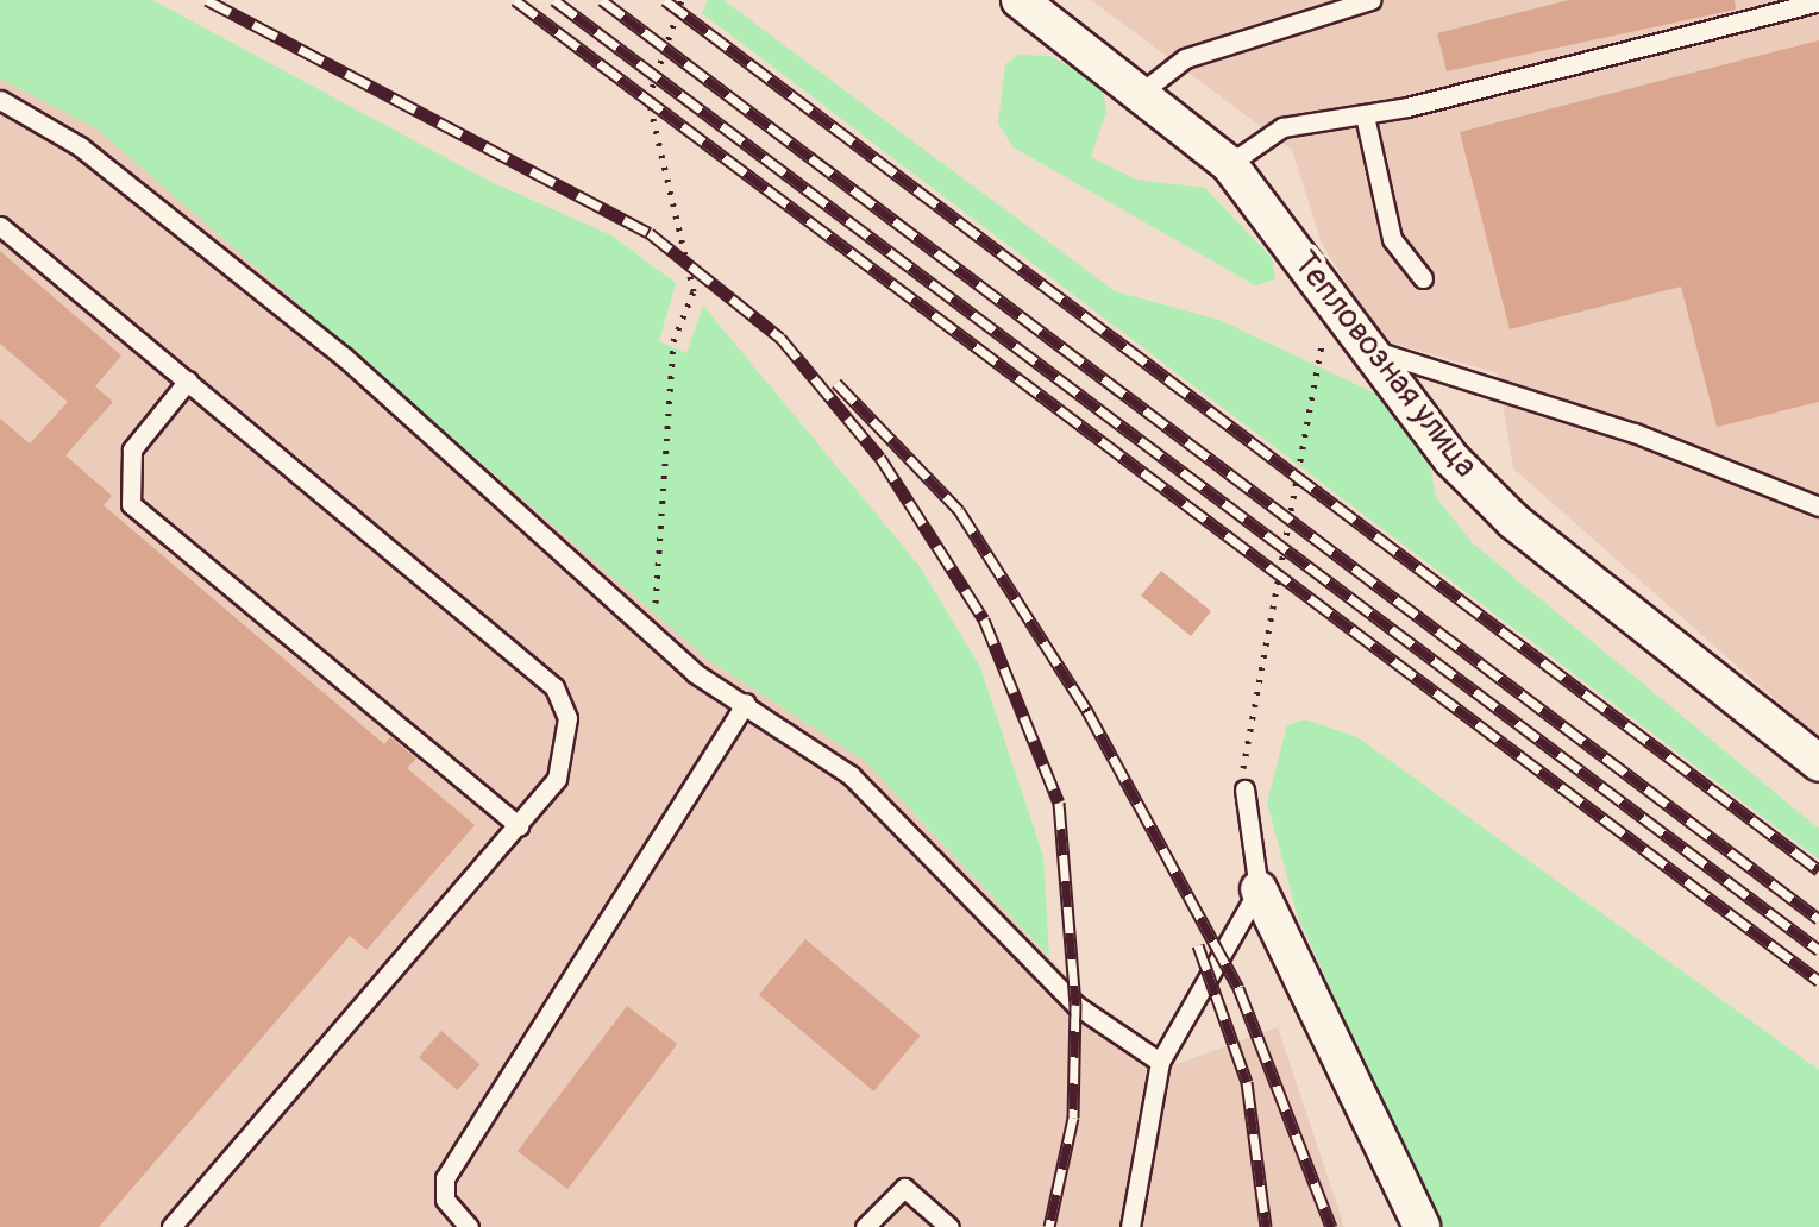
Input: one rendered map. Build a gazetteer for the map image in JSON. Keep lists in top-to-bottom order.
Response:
{
  "streets": {
    "street": ["Тепловозная улица"]
  }
}
